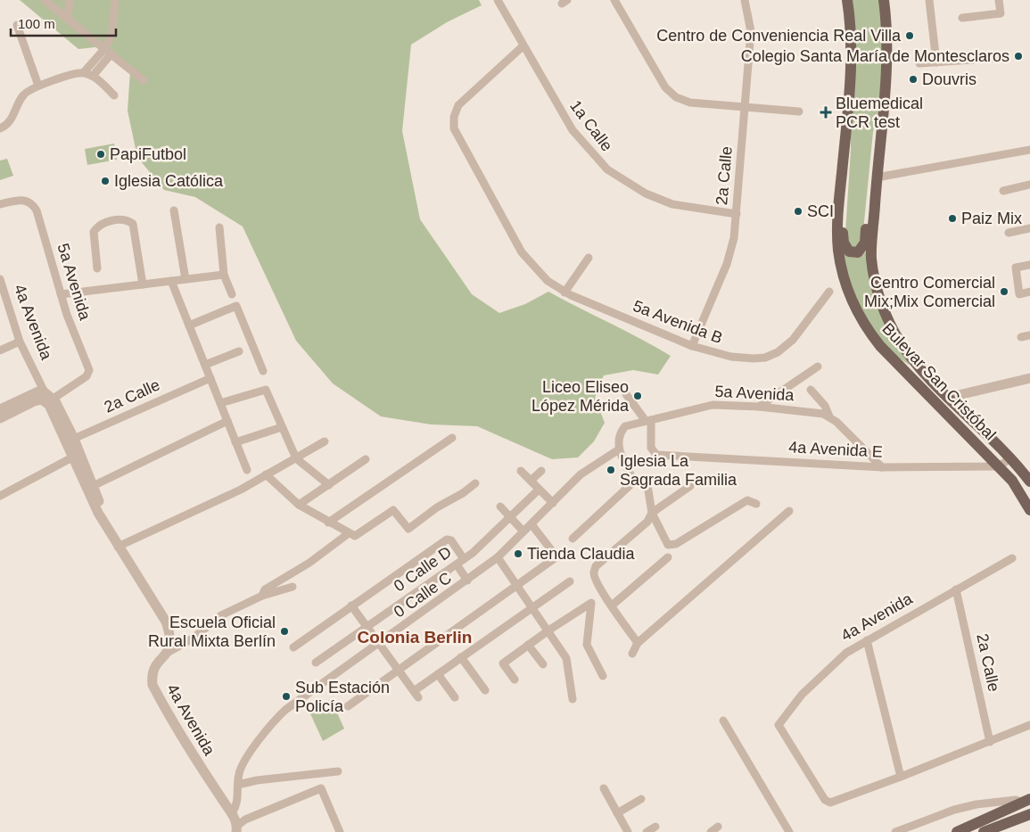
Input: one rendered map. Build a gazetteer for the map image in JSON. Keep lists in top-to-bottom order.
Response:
{
  "streets": {
    "main road": ["Bulevar San Cristóbal"],
    "street": [
      "1a Calle",
      "2a Calle",
      "5a Avenida",
      "4a Avenida",
      "5a Avenida B",
      "4a Avenida E",
      "0 Calle D",
      "0 Calle C"
    ]
  },
  "crossings": [
    ["1a Calle", "2a Calle"],
    ["1a Calle", "5a Avenida B"],
    ["2a Calle", "4a Avenida"],
    ["2a Calle", "5a Avenida B"],
    ["5a Avenida", "4a Avenida"],
    ["5a Avenida", "4a Avenida E"],
    ["5a Avenida", "0 Calle C"],
    ["4a Avenida", "0 Calle C"],
    ["Bulevar San Cristóbal", "4a Avenida E"]
  ],
  "districts": ["Colonia Berlin"],
  "places": {
    "other": [
      "Centro de Conveniencia Real Villa",
      "Colegio Santa María de Montesclaros",
      "Douvris",
      "PapiFutbol",
      "Iglesia Católica",
      "SCI",
      "Paiz Mix",
      "Centro Comercial Mix;Mix Comercial",
      "Liceo Eliseo López Mérida",
      "Iglesia La Sagrada Familia",
      "Tienda Claudia",
      "Escuela Oficial Rural Mixta Berlín",
      "Sub Estación Policía"
    ],
    "health": ["Bluemedical PCR test"]
  },
  "scale_bar": "100 m"
}
